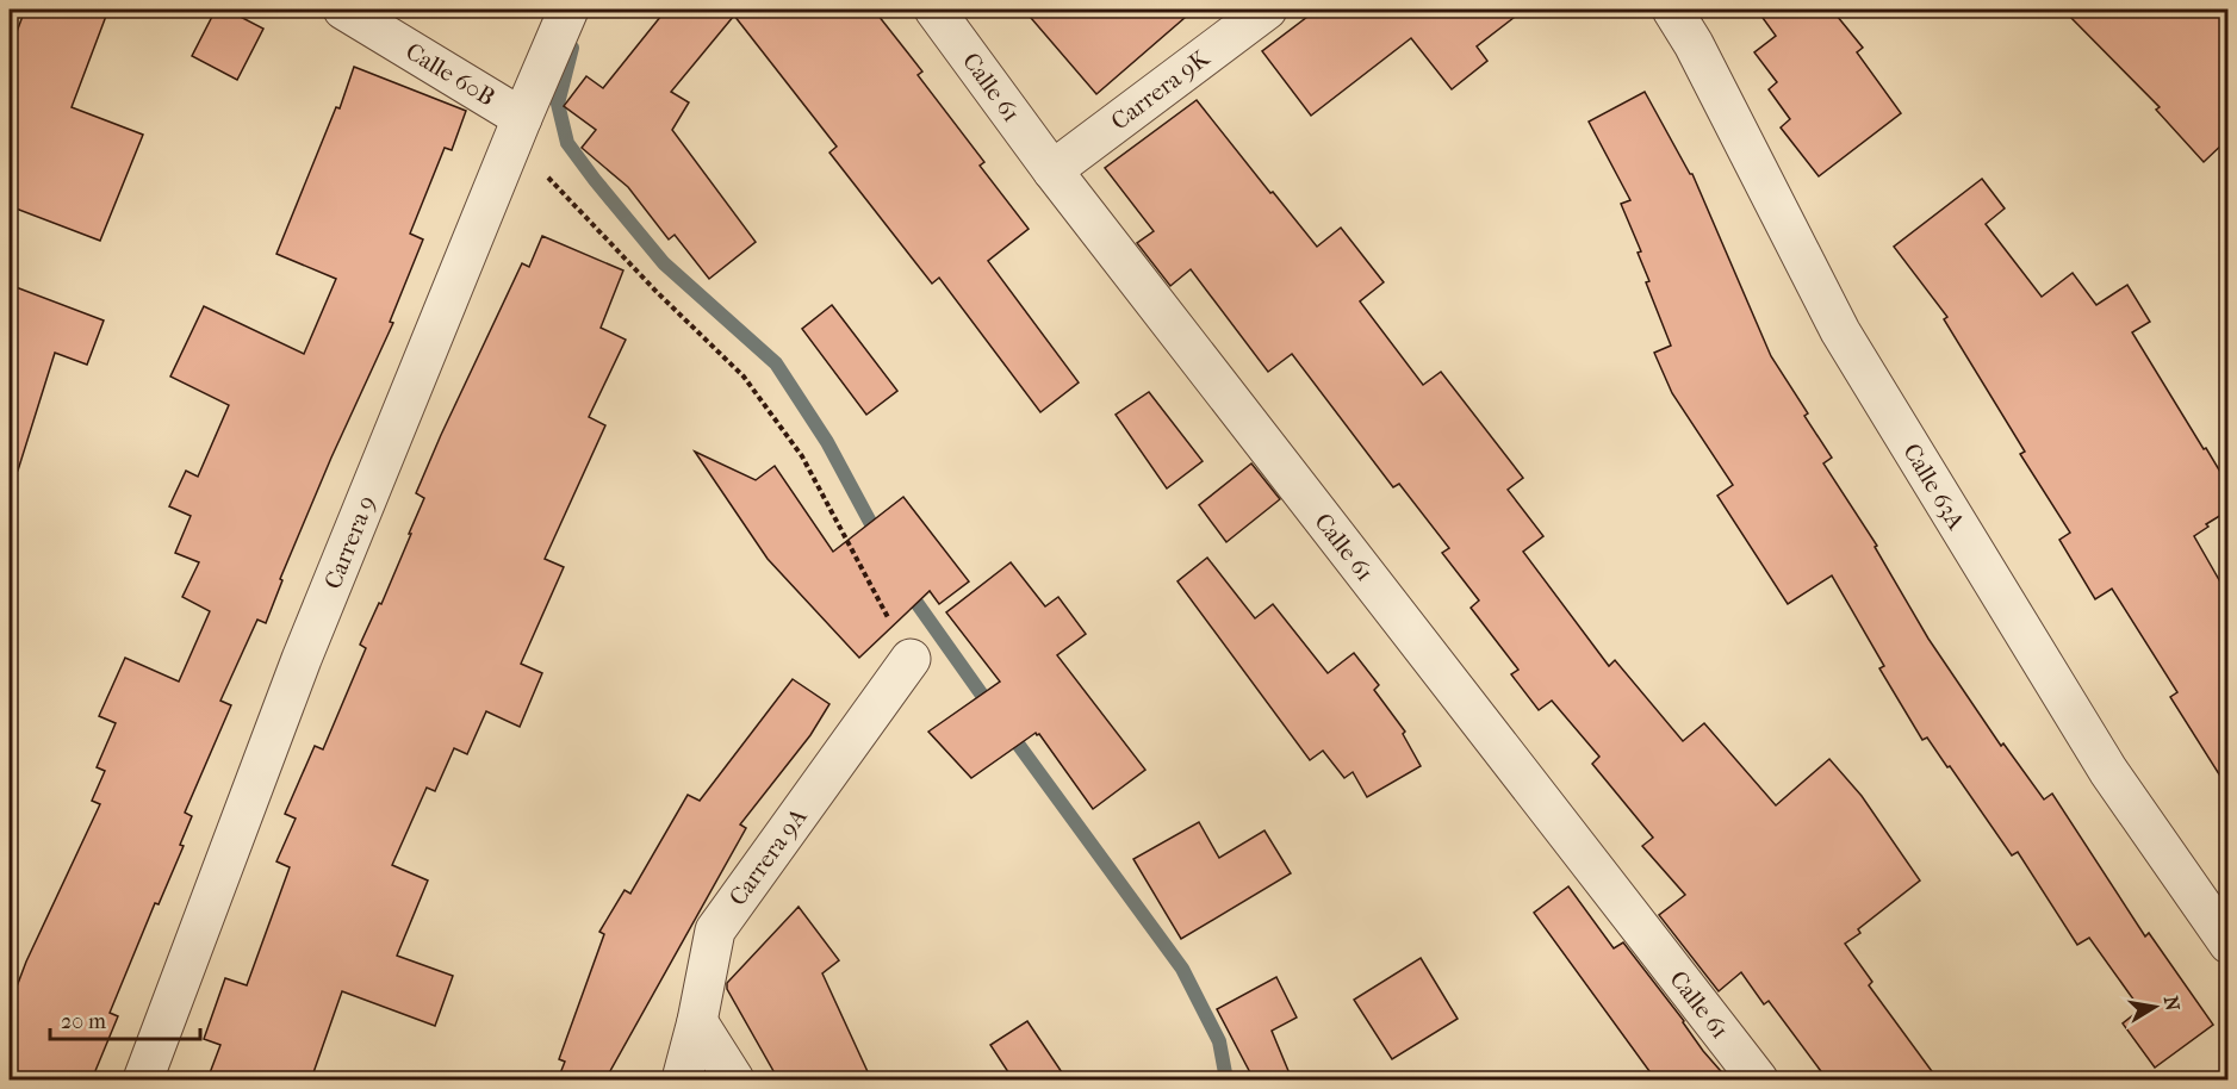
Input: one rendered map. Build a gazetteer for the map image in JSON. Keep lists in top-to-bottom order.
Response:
{
  "streets": {
    "street": [
      "Calle 60B",
      "Calle 61",
      "Carrera 9K",
      "Calle 63A",
      "Carrera 9",
      "Carrera 9A"
    ]
  },
  "crossings": [
    ["Calle 60B", "Carrera 9"],
    ["Calle 61", "Carrera 9K"]
  ],
  "scale_bar": "20 m",
  "north": "right"
}
